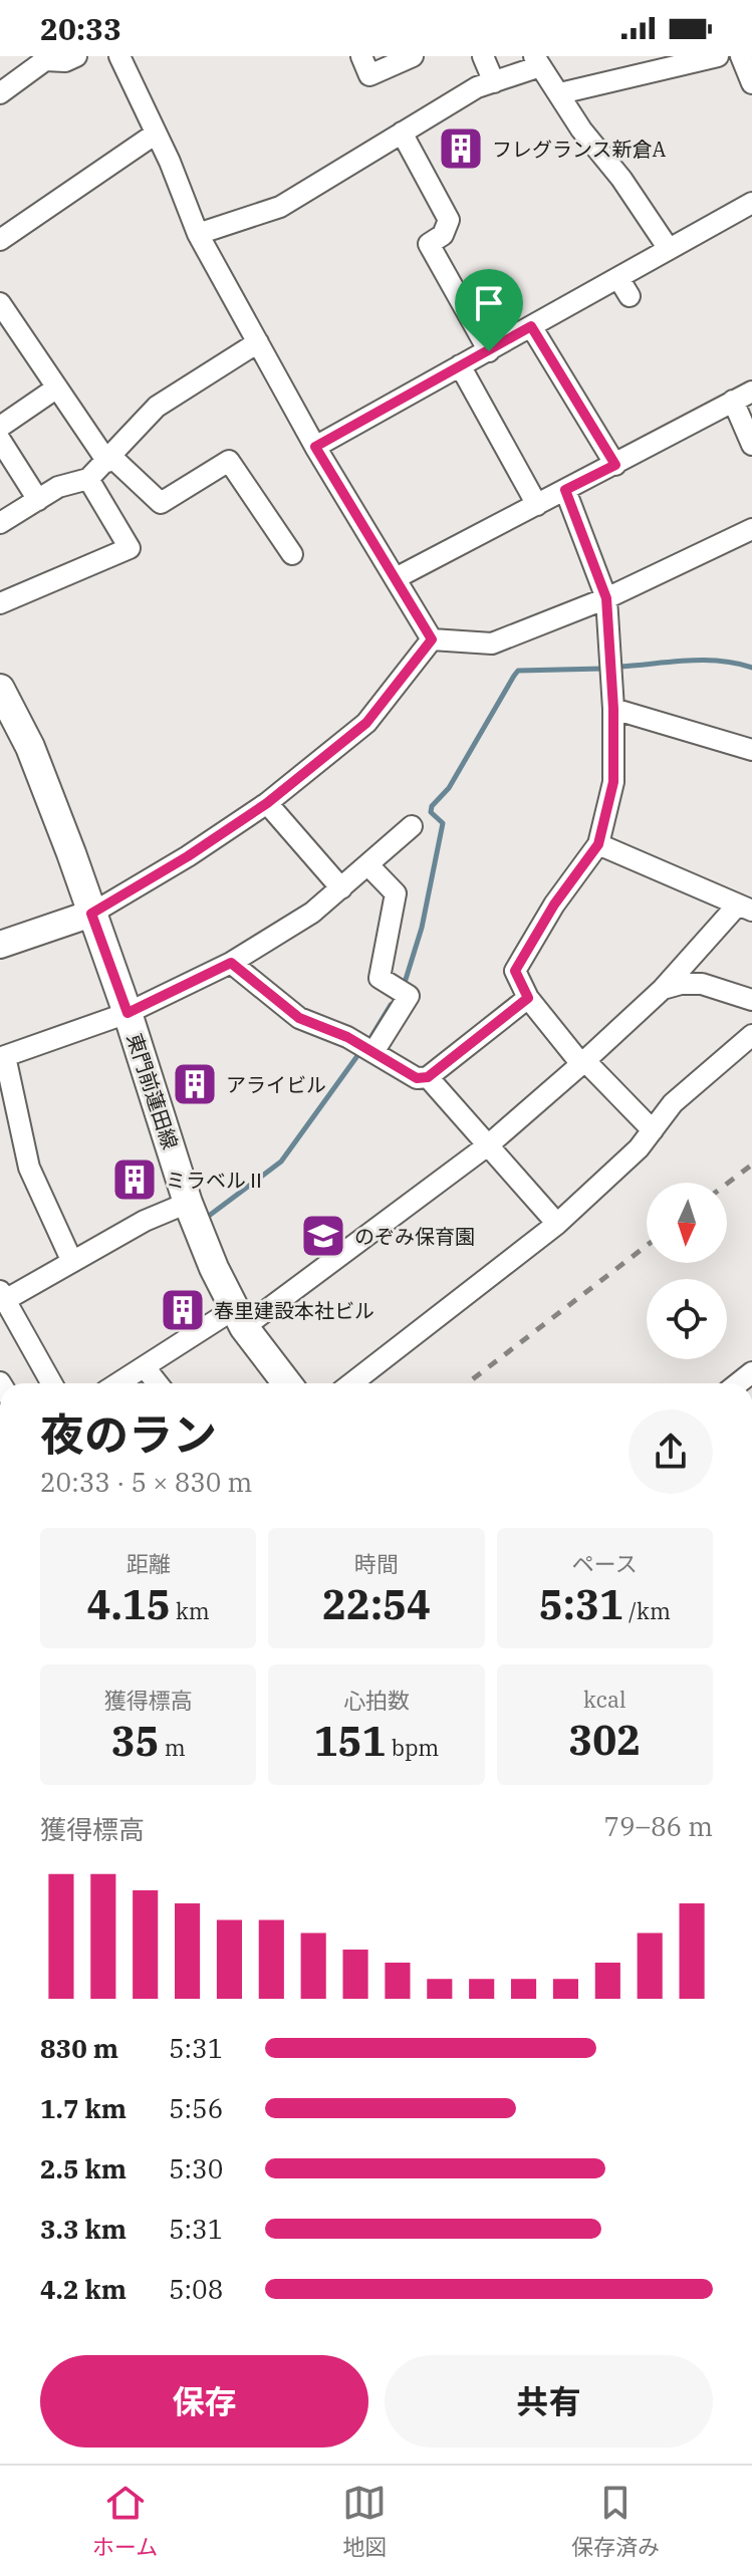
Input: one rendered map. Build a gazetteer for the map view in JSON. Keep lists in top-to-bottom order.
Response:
{
  "streets": {
    "main road": ["東門前蓮田線"]
  },
  "places": {
    "building": [
      "フレグランス新倉A",
      "アライビル",
      "ミラベルⅡ",
      "春里建設本社ビル"
    ],
    "school or university": ["のぞみ保育園"]
  },
  "north": "bottom",
  "page": {
    "status": "20:33",
    "heading": ["夜のラン", "20:33 · 5 × 830 m"],
    "stats": [
      ["距離", "4.15 km"],
      ["時間", "22:54"],
      ["ペース", "5:31 /km"],
      ["獲得標高", "35 m"],
      ["心拍数", "151 bpm"],
      ["kcal", "302"]
    ],
    "chart": ["獲得標高", "79–86 m"],
    "list": [
      {
        "name": "830 m",
        "note": "5:31"
      },
      {
        "name": "1.7 km",
        "note": "5:56"
      },
      {
        "name": "2.5 km",
        "note": "5:30"
      },
      {
        "name": "3.3 km",
        "note": "5:31"
      },
      {
        "name": "4.2 km",
        "note": "5:08"
      }
    ],
    "buttons": ["保存", "共有"],
    "tabs": ["ホーム", "地図", "保存済み"]
  }
}
